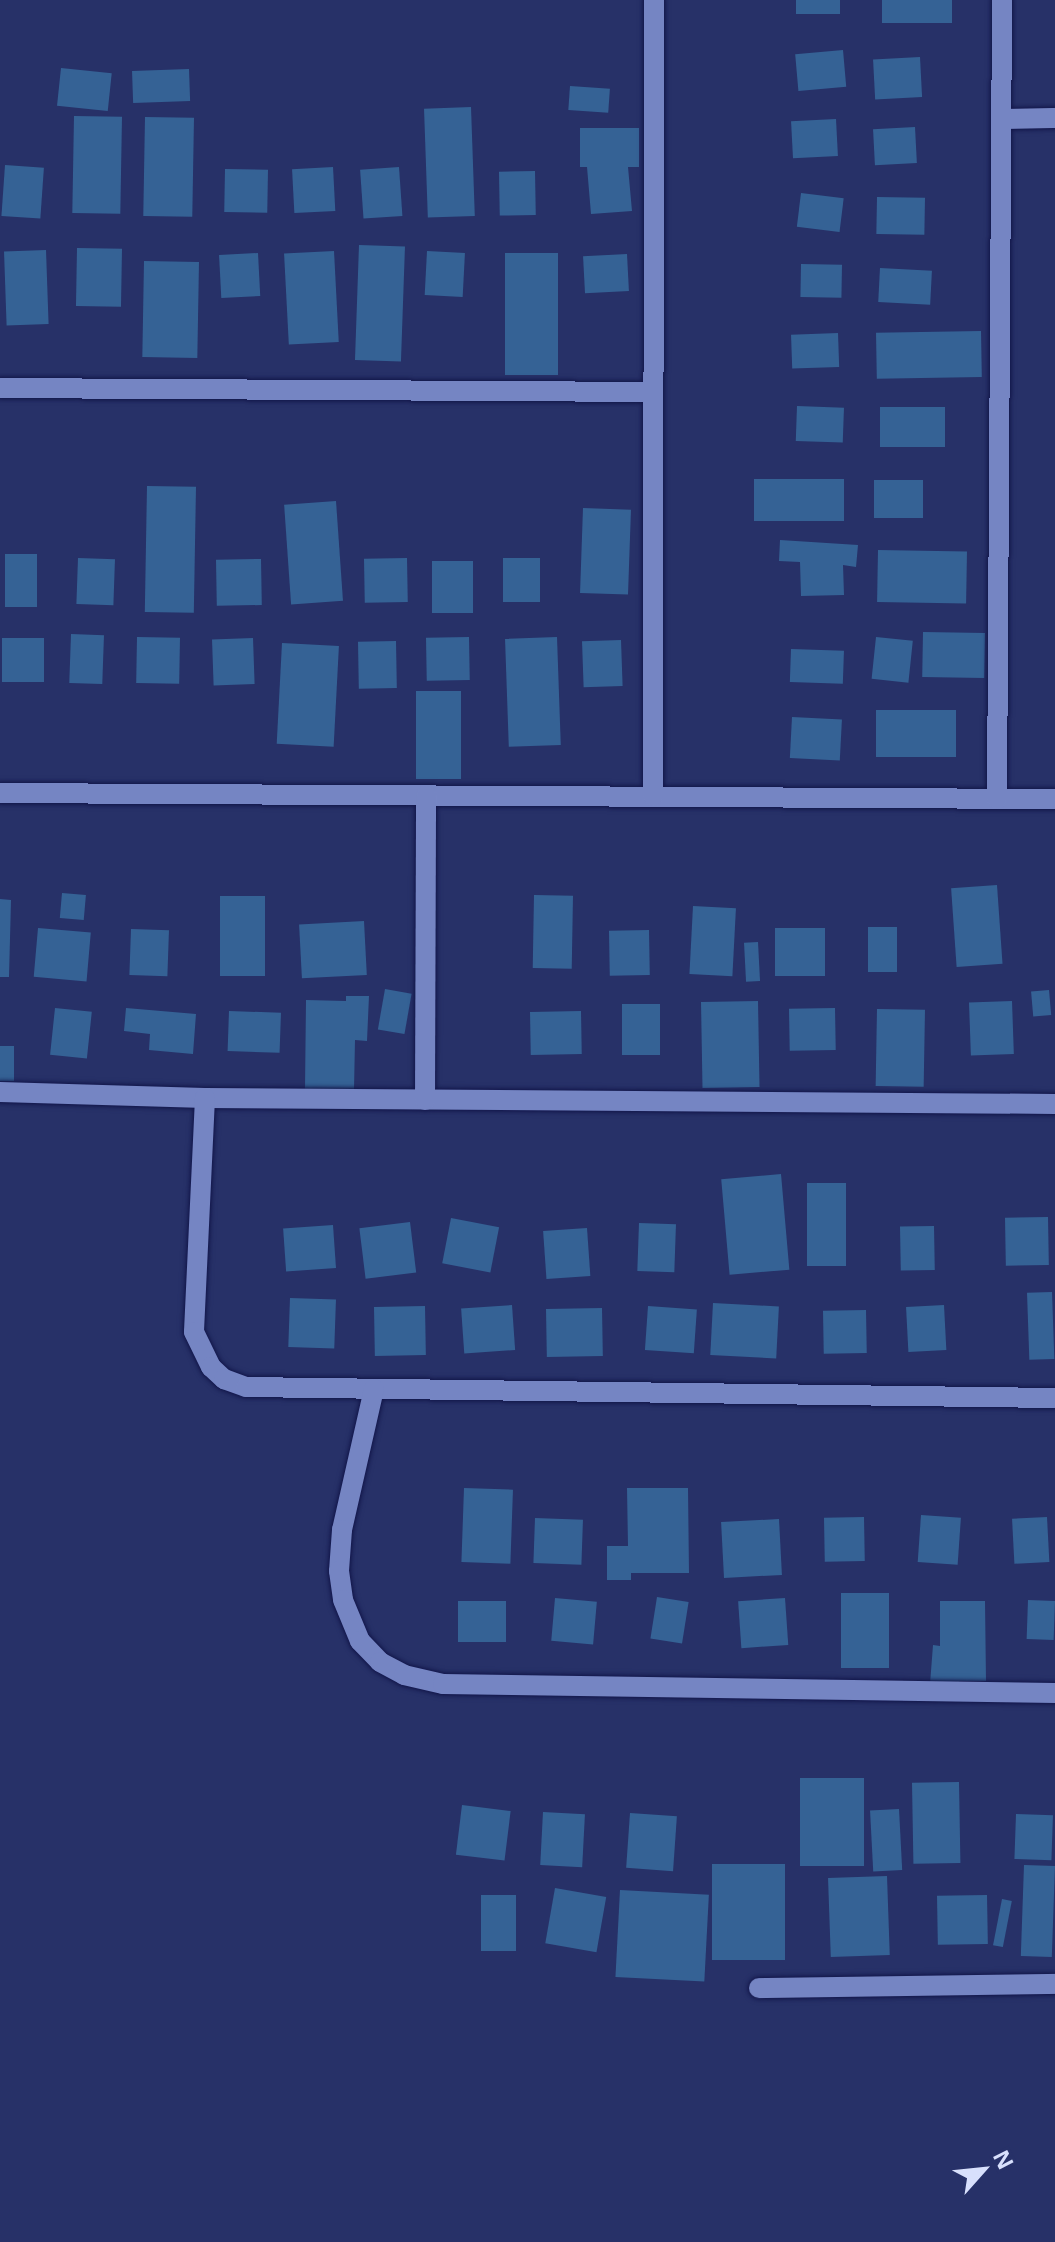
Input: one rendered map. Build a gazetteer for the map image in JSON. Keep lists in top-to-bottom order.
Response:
{
  "north": "top right"
}
